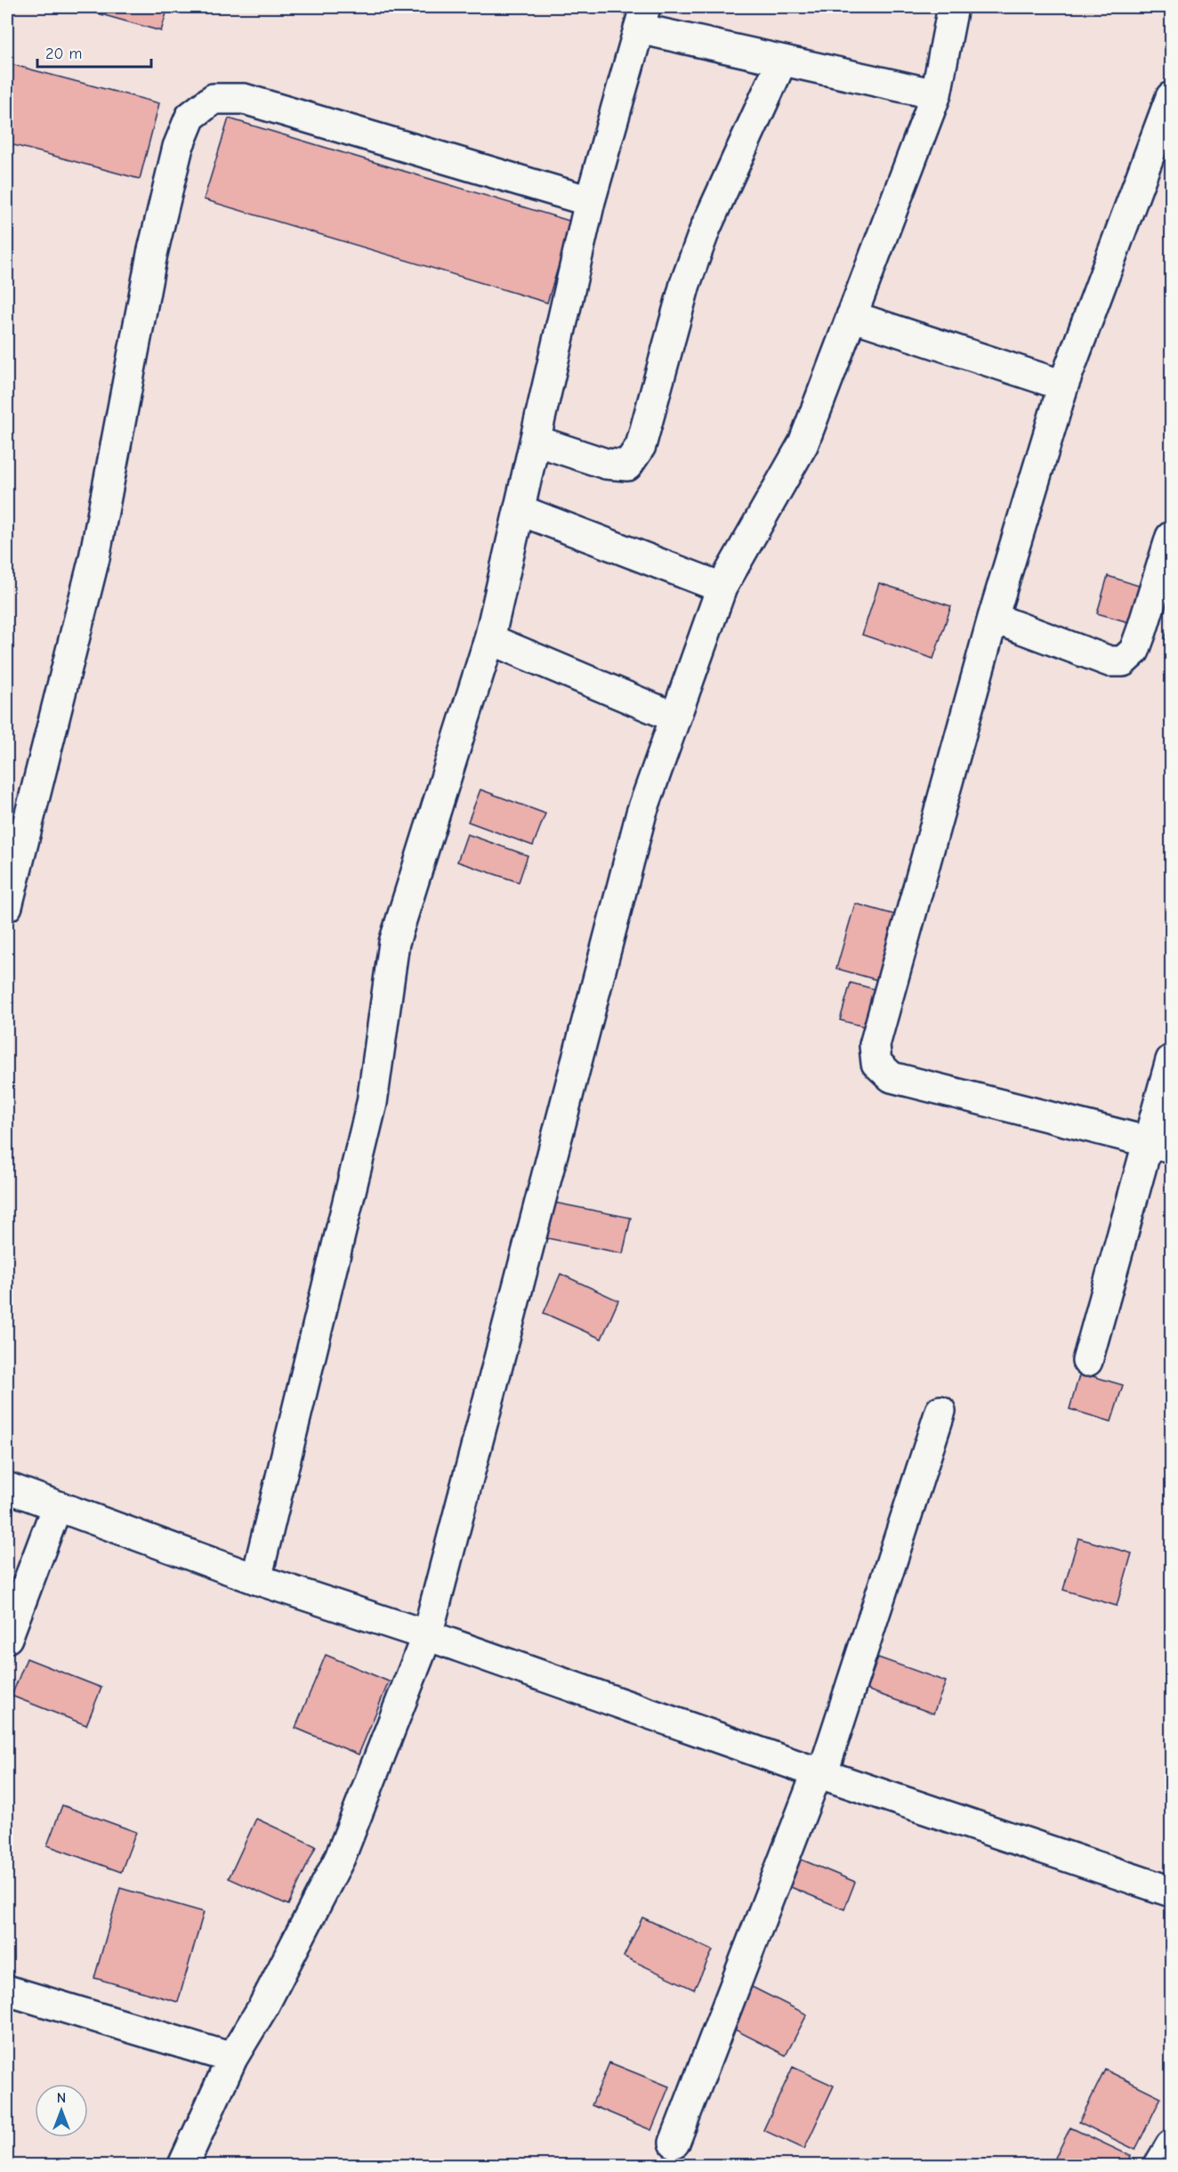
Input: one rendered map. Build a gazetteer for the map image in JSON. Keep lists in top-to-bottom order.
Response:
{
  "scale_bar": "20 m",
  "north": "top"
}
